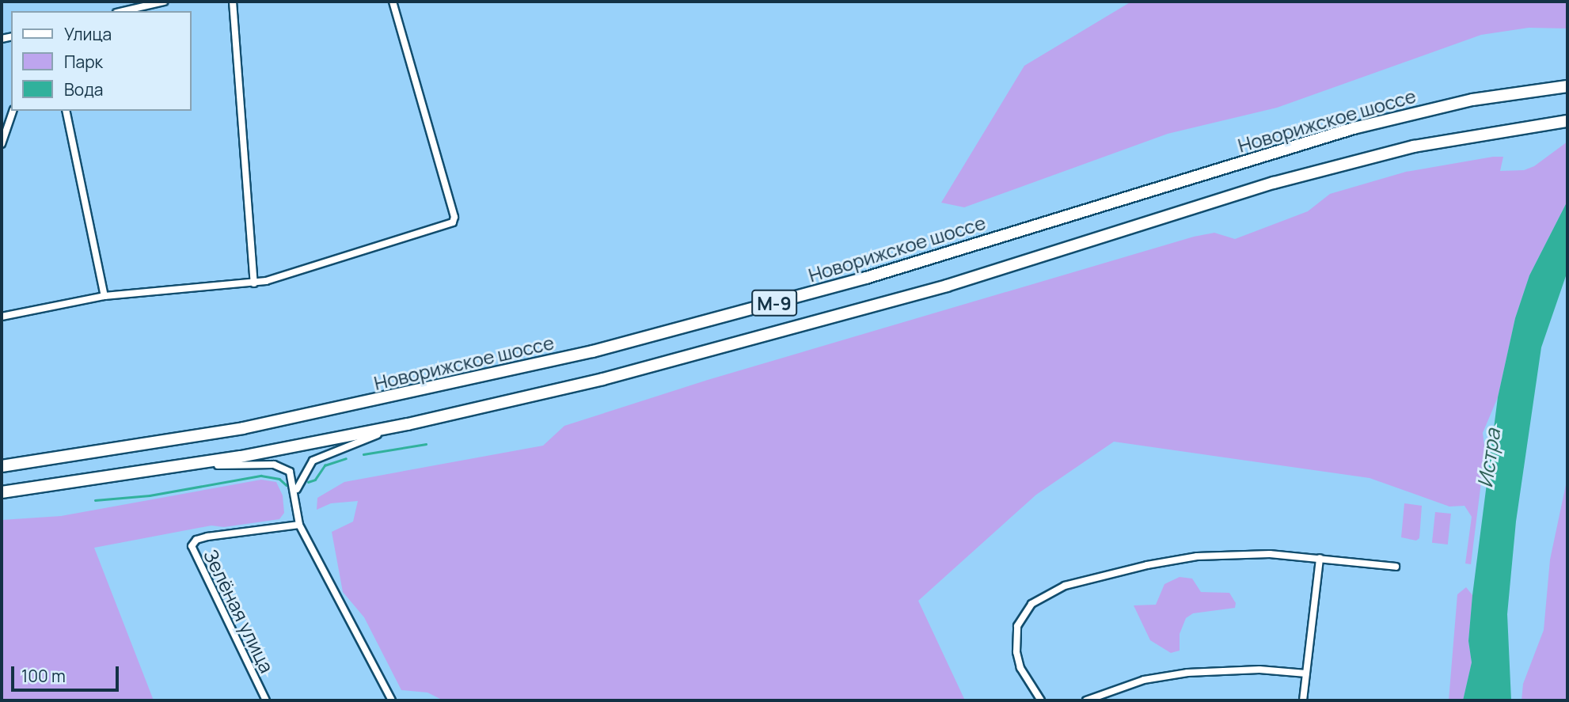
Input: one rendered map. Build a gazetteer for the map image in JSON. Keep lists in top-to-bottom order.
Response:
{
  "streets": {
    "highway": ["Новорижское шоссе", "М-9"],
    "street": ["Зелёная улица"]
  },
  "water": ["Истра"],
  "legend": ["Улица", "Парк", "Вода"],
  "scale_bar": "100 m"
}
